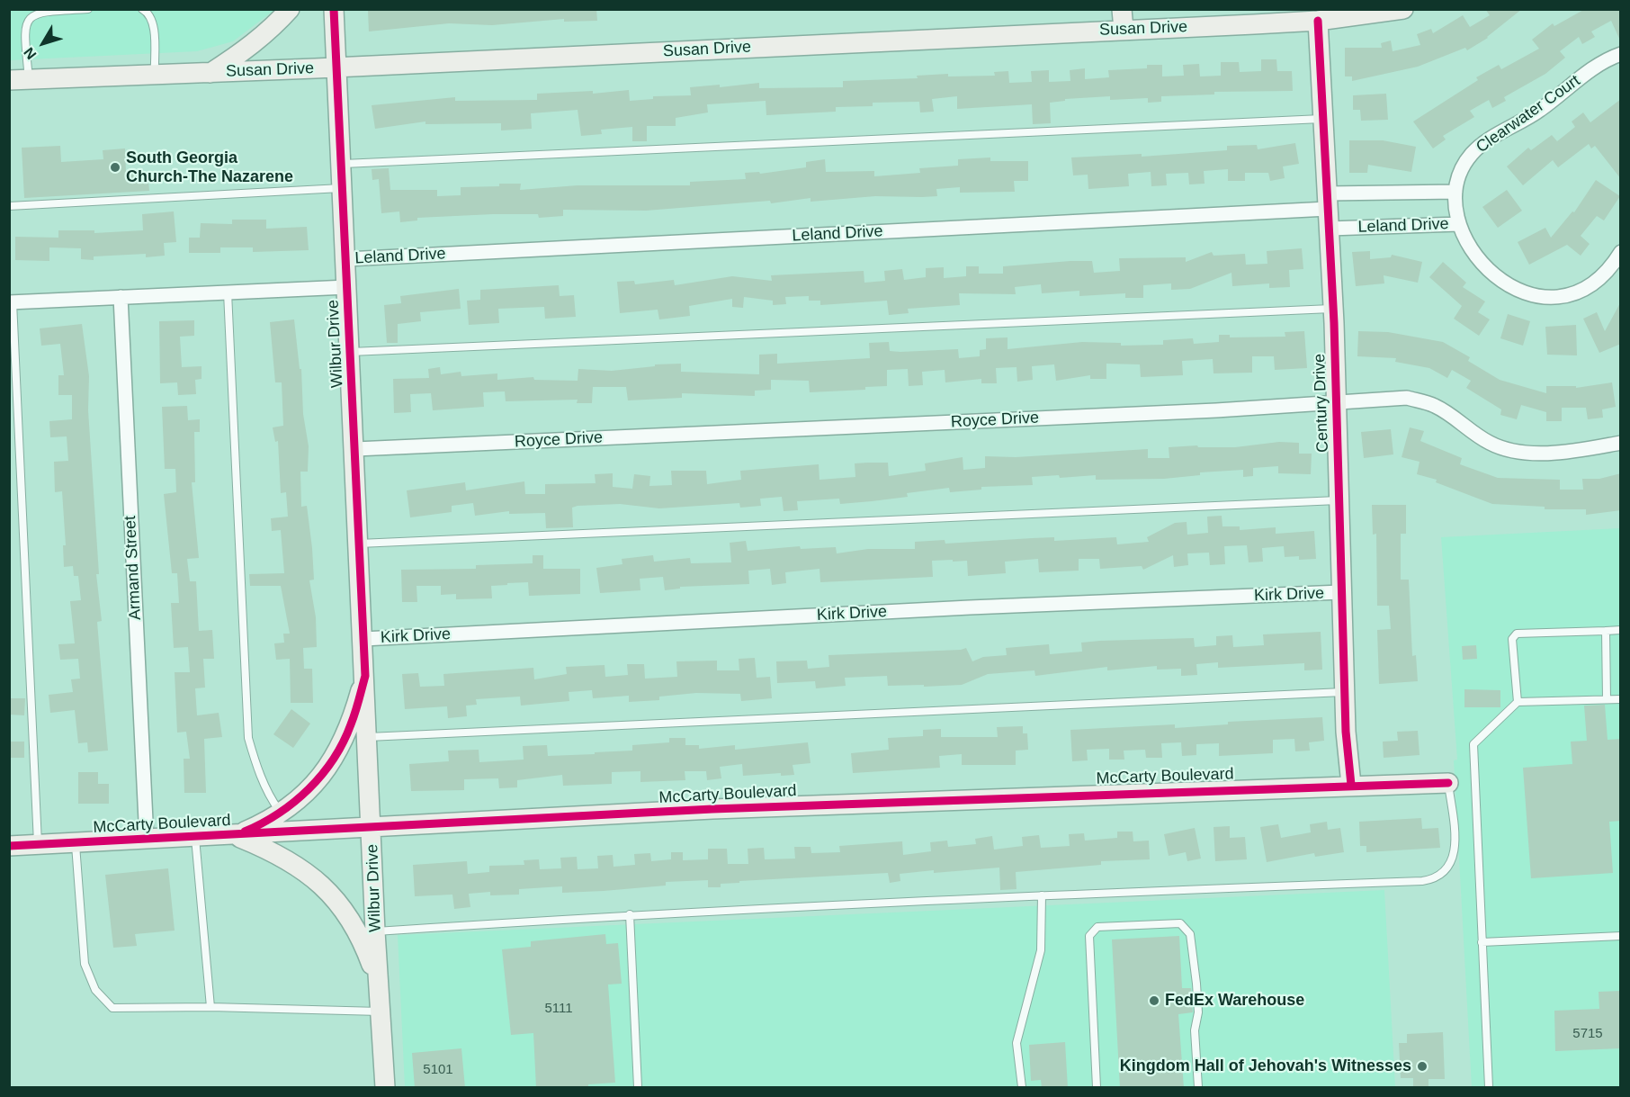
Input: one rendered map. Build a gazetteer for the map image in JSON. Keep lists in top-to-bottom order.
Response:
{
  "streets": {
    "street": [
      "Susan Drive",
      "Clearwater Court",
      "Leland Drive",
      "Wilbur Drive",
      "Century Drive",
      "Royce Drive",
      "Armand Street",
      "Kirk Drive",
      "McCarty Boulevard"
    ]
  },
  "crossings": [
    ["Susan Drive", "Wilbur Drive"],
    ["Susan Drive", "Century Drive"],
    ["Clearwater Court", "Leland Drive"],
    ["Leland Drive", "Wilbur Drive"],
    ["Leland Drive", "Century Drive"],
    ["Leland Drive", "Armand Street"],
    ["Wilbur Drive", "Royce Drive"],
    ["Wilbur Drive", "Kirk Drive"],
    ["Wilbur Drive", "McCarty Boulevard"],
    ["Century Drive", "Royce Drive"],
    ["Century Drive", "Kirk Drive"],
    ["Century Drive", "McCarty Boulevard"],
    ["Armand Street", "McCarty Boulevard"]
  ],
  "places": ["South Georgia Church-The Nazarene", "FedEx Warehouse", "Kingdom Hall of Jehovah's Witnesses"],
  "house_numbers": ["5111", "5715", "5101"],
  "north": "bottom left"
}
